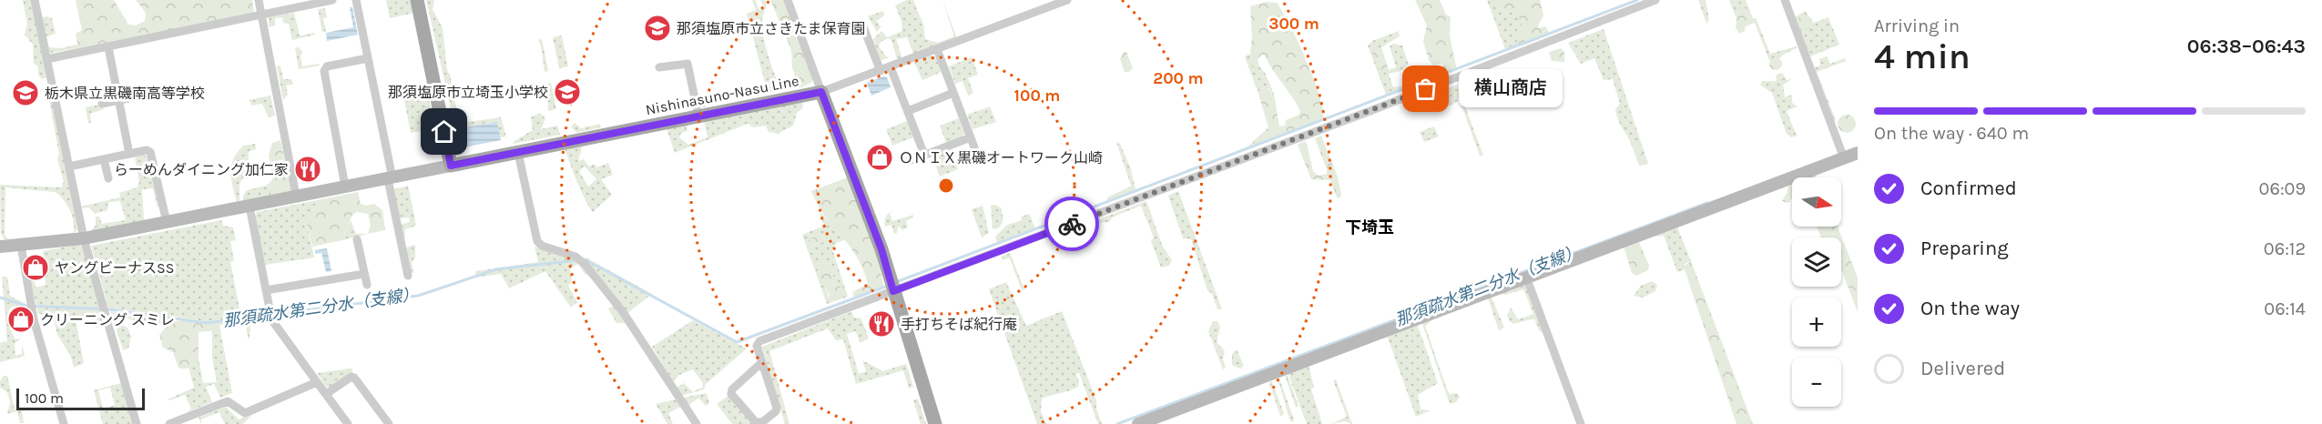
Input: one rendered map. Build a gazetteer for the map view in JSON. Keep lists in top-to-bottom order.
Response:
{
  "streets": {
    "main road": ["Nishinasuno-Nasu Line"]
  },
  "districts": ["下埼玉"],
  "water": ["那須疏水第二分水（支線）"],
  "places": {
    "school or university": ["那須塩原市立さきたま保育園", "那須塩原市立埼玉小学校", "栃木県立黒磯南高等学校"],
    "other": ["横山商店"],
    "shop": ["ＯＮＩＸ黒磯オートワーク山崎", "ヤングビーナスSS", "クリーニング スミレ"],
    "restaurant": ["らーめんダイニング加仁家", "手打ちそば紀行庵"]
  },
  "scale_bar": "100 m",
  "north": "right",
  "page": {
    "heading": ["4 min", "Arriving in", "06:38–06:43"],
    "bubble": "横山商店",
    "bar": "On the way · 640 m",
    "list": [
      ["Confirmed", "06:09"],
      ["Preparing", "06:12"],
      ["On the way", "06:14"],
      "Delivered"
    ],
    "map_buttons": ["+", "−"],
    "scale": "100 m"
  },
  "rings": ["300 m", "200 m", "100 m"]
}
